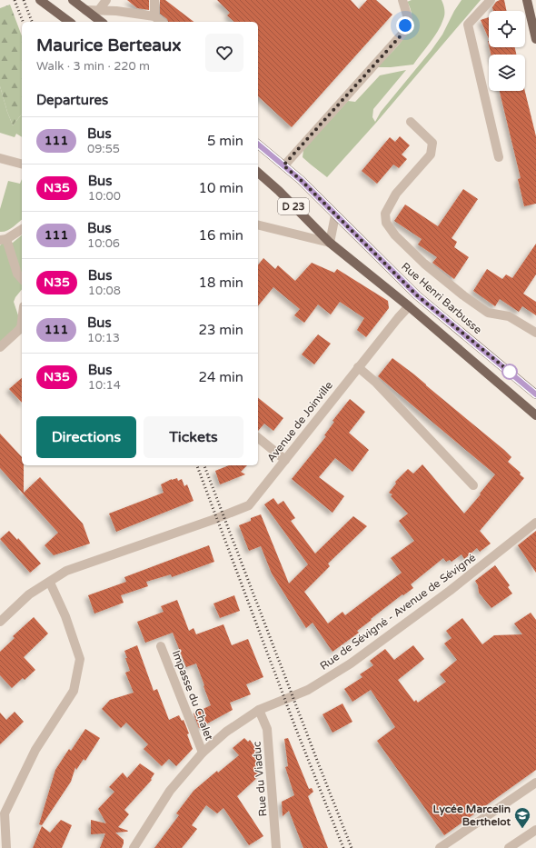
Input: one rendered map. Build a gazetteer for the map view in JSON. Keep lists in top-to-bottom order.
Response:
{
  "streets": {
    "main road": ["D 23", "Rue Henri Barbusse"],
    "street": [
      "Avenue de Joinville",
      "Rue de Sévigné - Avenue de Sévigné",
      "Impasse du Chalet",
      "Rue du Viaduc"
    ]
  },
  "crossings": [
    ["D 23", "Rue Henri Barbusse"],
    ["D 23", "Avenue de Joinville"],
    ["Rue de Sévigné - Avenue de Sévigné", "Impasse du Chalet"],
    ["Rue de Sévigné - Avenue de Sévigné", "Rue du Viaduc"]
  ],
  "places": {
    "school or university": ["Lycée Marcelin Berthelot"]
  },
  "lines": ["bus line 111"],
  "page": {
    "heading": [
      ["Maurice Berteaux", "Walk · 3 min · 220 m"],
      "Departures"
    ],
    "list": [
      {
        "mark": "111",
        "name": "Bus",
        "note": "09:55",
        "value": "5 min"
      },
      {
        "mark": "N35",
        "name": "Bus",
        "note": "10:00",
        "value": "10 min"
      },
      {
        "mark": "111",
        "name": "Bus",
        "note": "10:06",
        "value": "16 min"
      },
      {
        "mark": "N35",
        "name": "Bus",
        "note": "10:08",
        "value": "18 min"
      },
      {
        "mark": "111",
        "name": "Bus",
        "note": "10:13",
        "value": "23 min"
      },
      {
        "mark": "N35",
        "name": "Bus",
        "note": "10:14",
        "value": "24 min"
      }
    ],
    "buttons": ["Directions", "Tickets"]
  }
}
